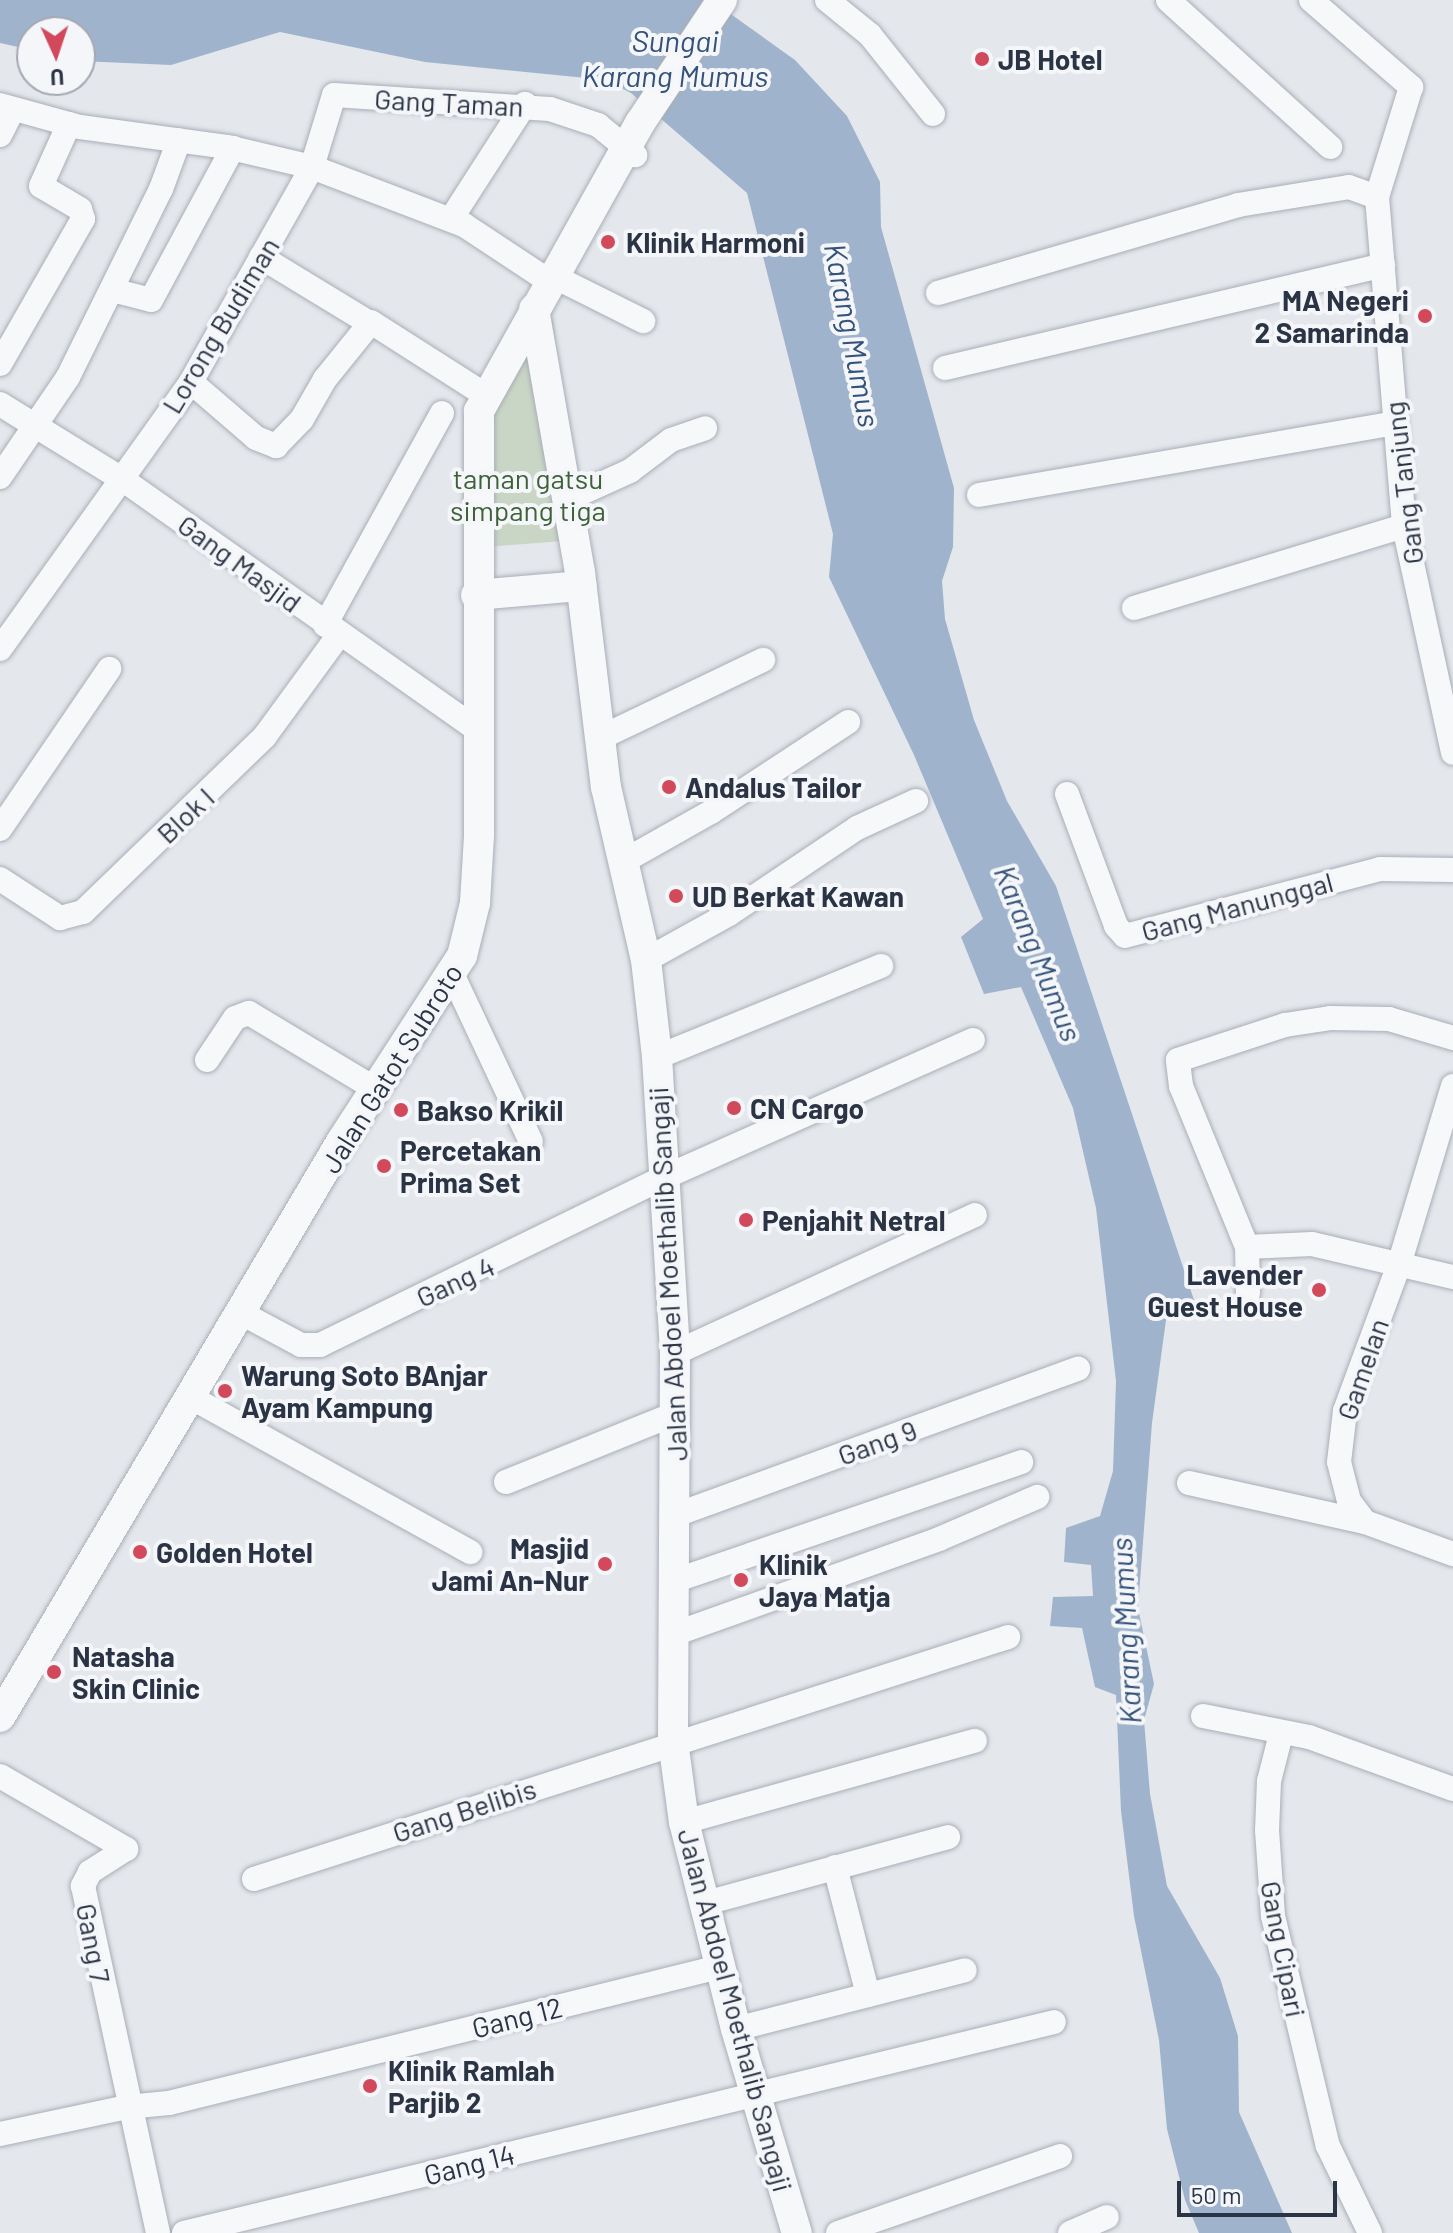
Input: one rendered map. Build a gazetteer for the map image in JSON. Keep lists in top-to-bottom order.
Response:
{
  "streets": {
    "street": [
      "Gang Taman",
      "Lorong Budiman",
      "Gang Tanjung",
      "Gang Masjid",
      "Blok I",
      "Gang Manunggal",
      "Jalan Gatot Subroto",
      "Jalan Abdoel Moethalib Sangaji",
      "Gang 4",
      "Gamelan",
      "Gang 9",
      "Gang Belibis",
      "Gang 7",
      "Gang Cipari",
      "Gang 12",
      "Gang 14"
    ]
  },
  "crossings": [
    ["Gang Taman", "Lorong Budiman"],
    ["Gang Taman", "Jalan Gatot Subroto"],
    ["Lorong Budiman", "Gang Masjid"],
    ["Gang Masjid", "Blok I"],
    ["Gang Masjid", "Jalan Gatot Subroto"],
    ["Jalan Gatot Subroto", "Jalan Abdoel Moethalib Sangaji"],
    ["Jalan Gatot Subroto", "Gang 4"],
    ["Jalan Abdoel Moethalib Sangaji", "Gang 4"],
    ["Jalan Abdoel Moethalib Sangaji", "Gang 9"],
    ["Jalan Abdoel Moethalib Sangaji", "Gang Belibis"],
    ["Jalan Abdoel Moethalib Sangaji", "Gang 12"],
    ["Jalan Abdoel Moethalib Sangaji", "Gang 14"],
    ["Gang 7", "Gang 12"]
  ],
  "water": ["Sungai Karang Mumus", "Karang Mumus"],
  "parks": ["taman gatsu simpang tiga"],
  "places": [
    "JB Hotel",
    "Klinik Harmoni",
    "MA Negeri 2 Samarinda",
    "Andalus Tailor",
    "UD Berkat Kawan",
    "CN Cargo",
    "Bakso Krikil",
    "Percetakan Prima Set",
    "Penjahit Netral",
    "Lavender Guest House",
    "Warung Soto BAnjar Ayam Kampung",
    "Golden Hotel",
    "Masjid Jami An-Nur",
    "Klinik Jaya Matja",
    "Natasha Skin Clinic",
    "Klinik Ramlah Parjib 2"
  ],
  "scale_bar": "50 m",
  "north": "bottom"
}
